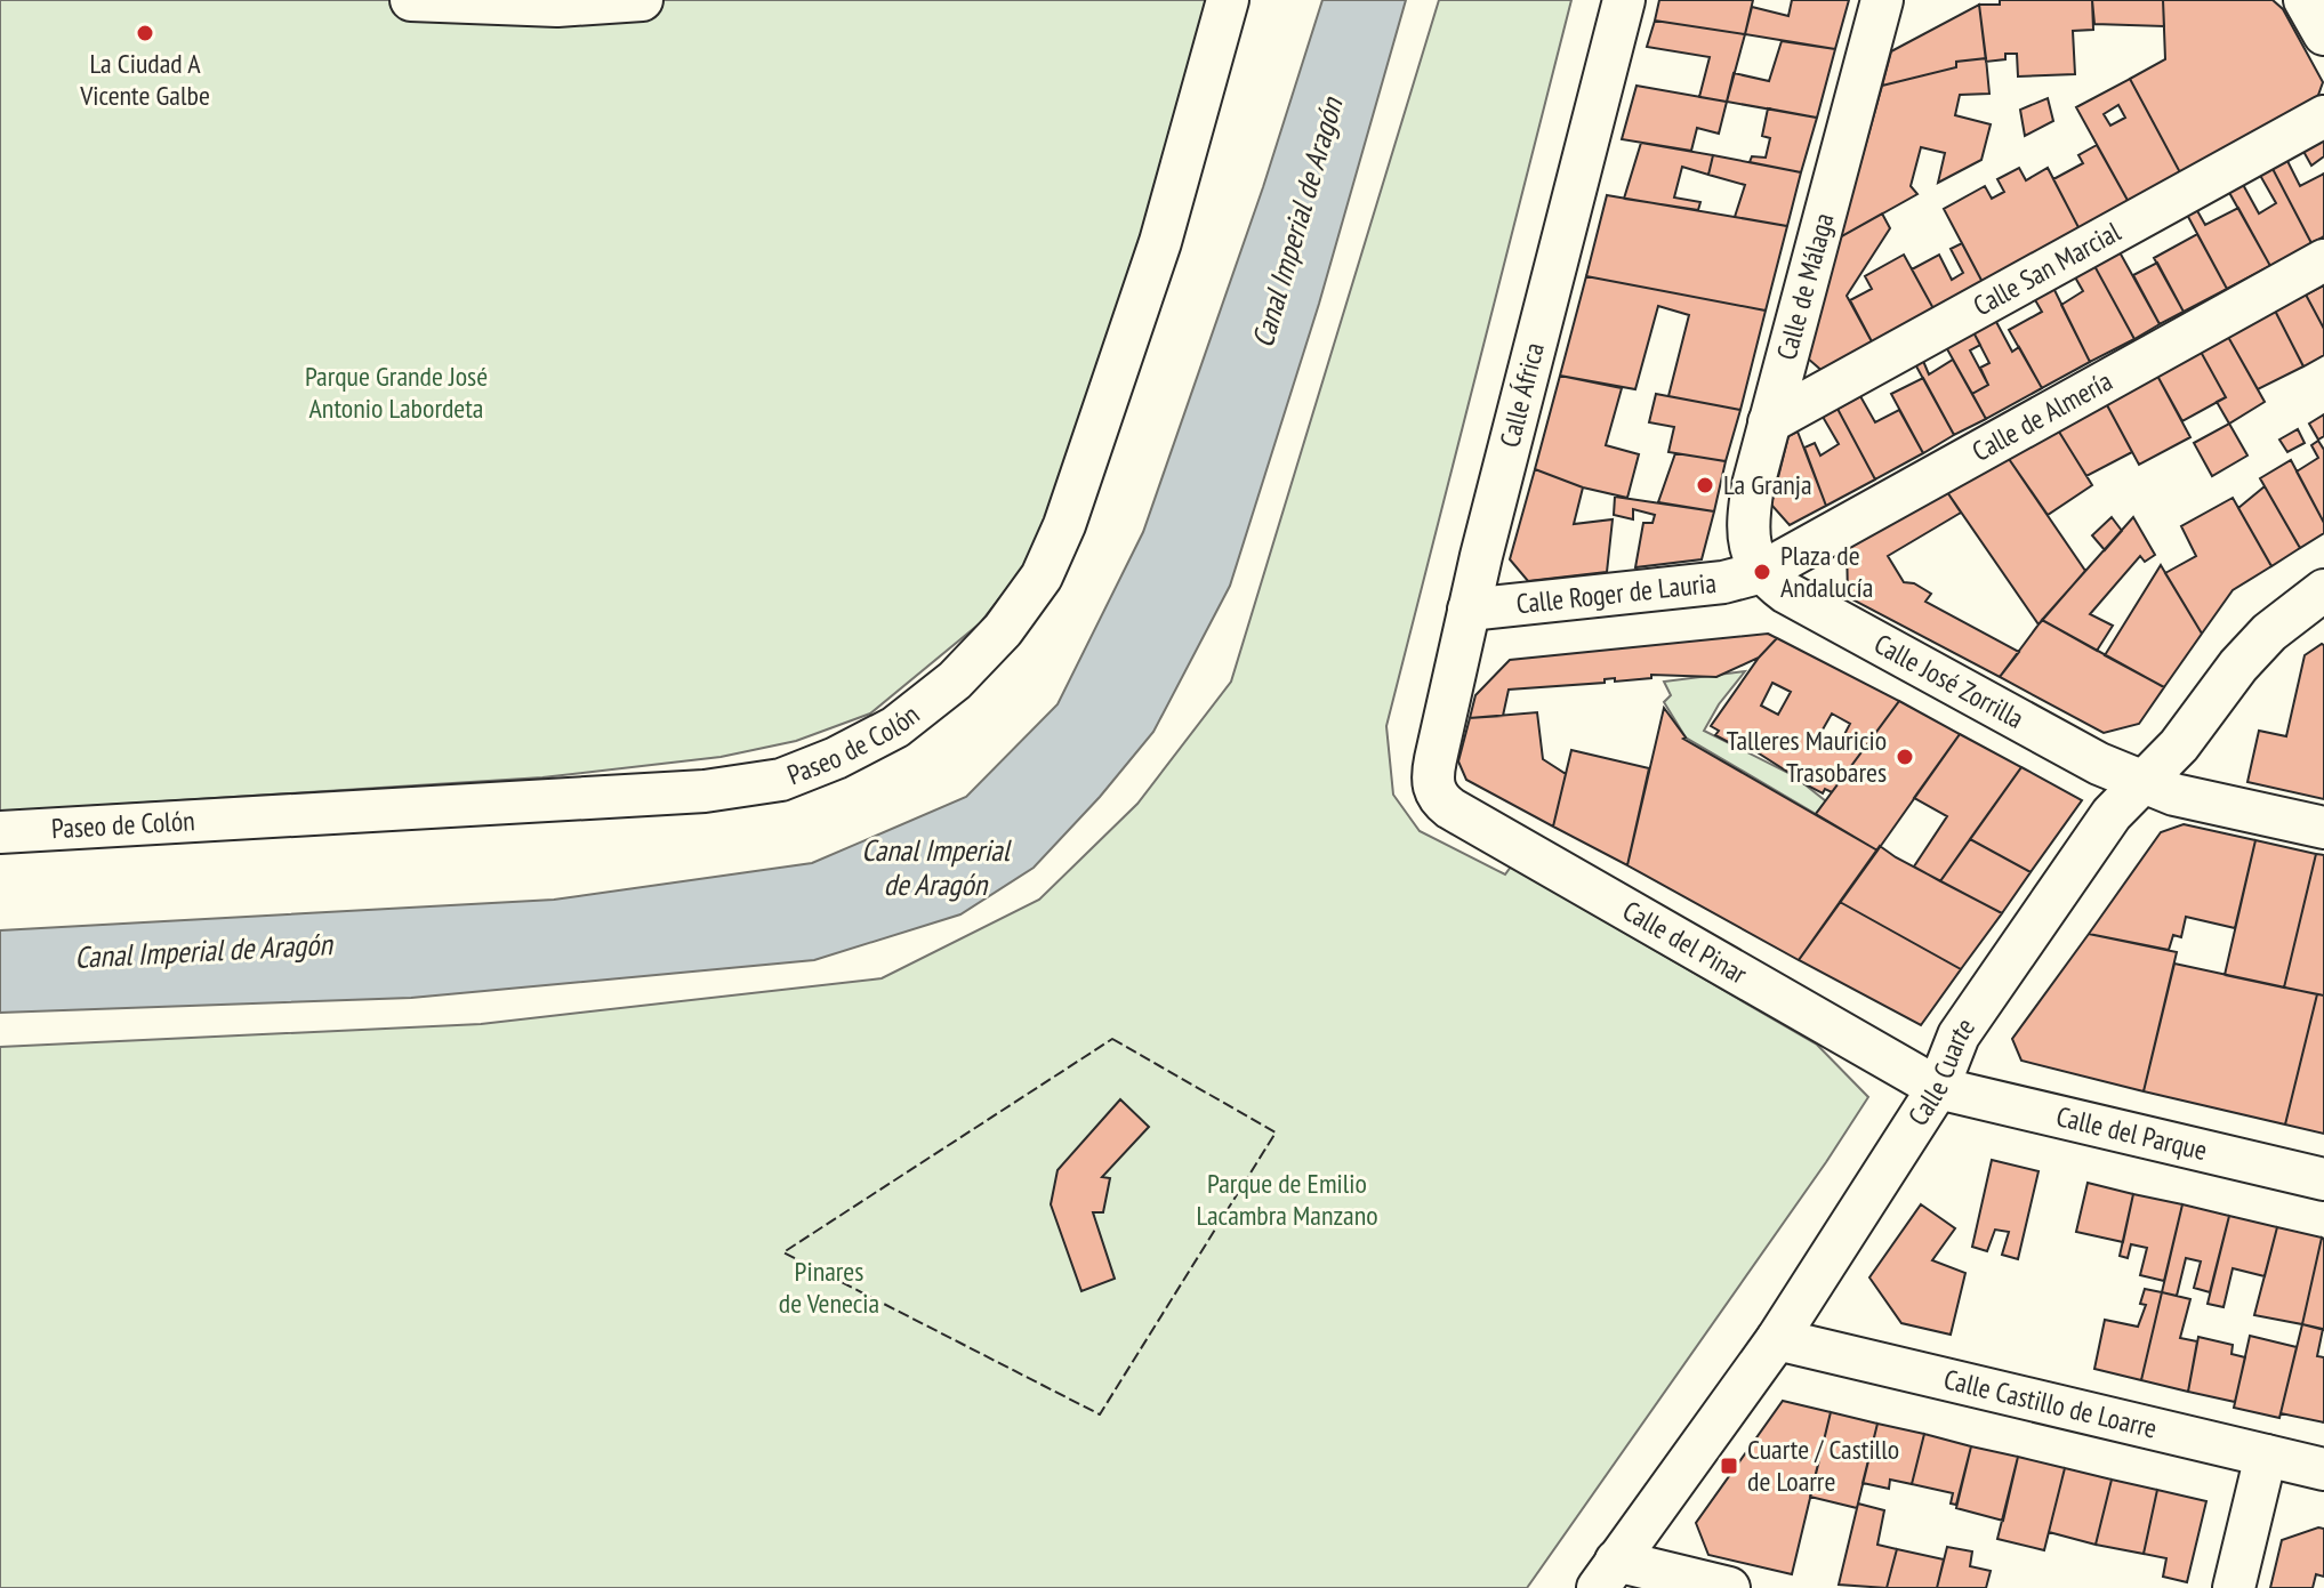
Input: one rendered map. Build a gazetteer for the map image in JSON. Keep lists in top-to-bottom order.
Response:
{
  "streets": {
    "street": [
      "Calle San Marcial",
      "Calle de Málaga",
      "Calle África",
      "Calle de Almería",
      "Calle Roger de Lauria",
      "Calle José Zorrilla",
      "Paseo de Colón",
      "Calle del Pinar",
      "Calle Cuarte",
      "Calle del Parque",
      "Calle Castillo de Loarre"
    ]
  },
  "crossings": [
    ["Calle San Marcial", "Calle de Málaga"],
    ["Calle de Málaga", "Calle de Almería"],
    ["Calle de Málaga", "Calle Roger de Lauria"],
    ["Calle de Málaga", "Calle José Zorrilla"],
    ["Calle África", "Calle Roger de Lauria"],
    ["Calle África", "Calle del Pinar"],
    ["Calle de Almería", "Calle Roger de Lauria"],
    ["Calle de Almería", "Calle José Zorrilla"],
    ["Calle Roger de Lauria", "Calle José Zorrilla"],
    ["Calle José Zorrilla", "Calle Cuarte"],
    ["Calle del Pinar", "Calle Cuarte"],
    ["Calle del Pinar", "Calle del Parque"],
    ["Calle Cuarte", "Calle del Parque"],
    ["Calle Cuarte", "Calle Castillo de Loarre"]
  ],
  "water": ["Canal Imperial de Aragón"],
  "parks": ["Parque Grande José Antonio Labordeta", "Parque de Emilio Lacambra Manzano", "Pinares de Venecia"],
  "places": {
    "other": [
      "La Ciudad A Vicente Galbe",
      "La Granja",
      "Plaza de Andalucía",
      "Talleres Mauricio Trasobares"
    ],
    "transit": ["Cuarte / Castillo de Loarre"]
  }
}
